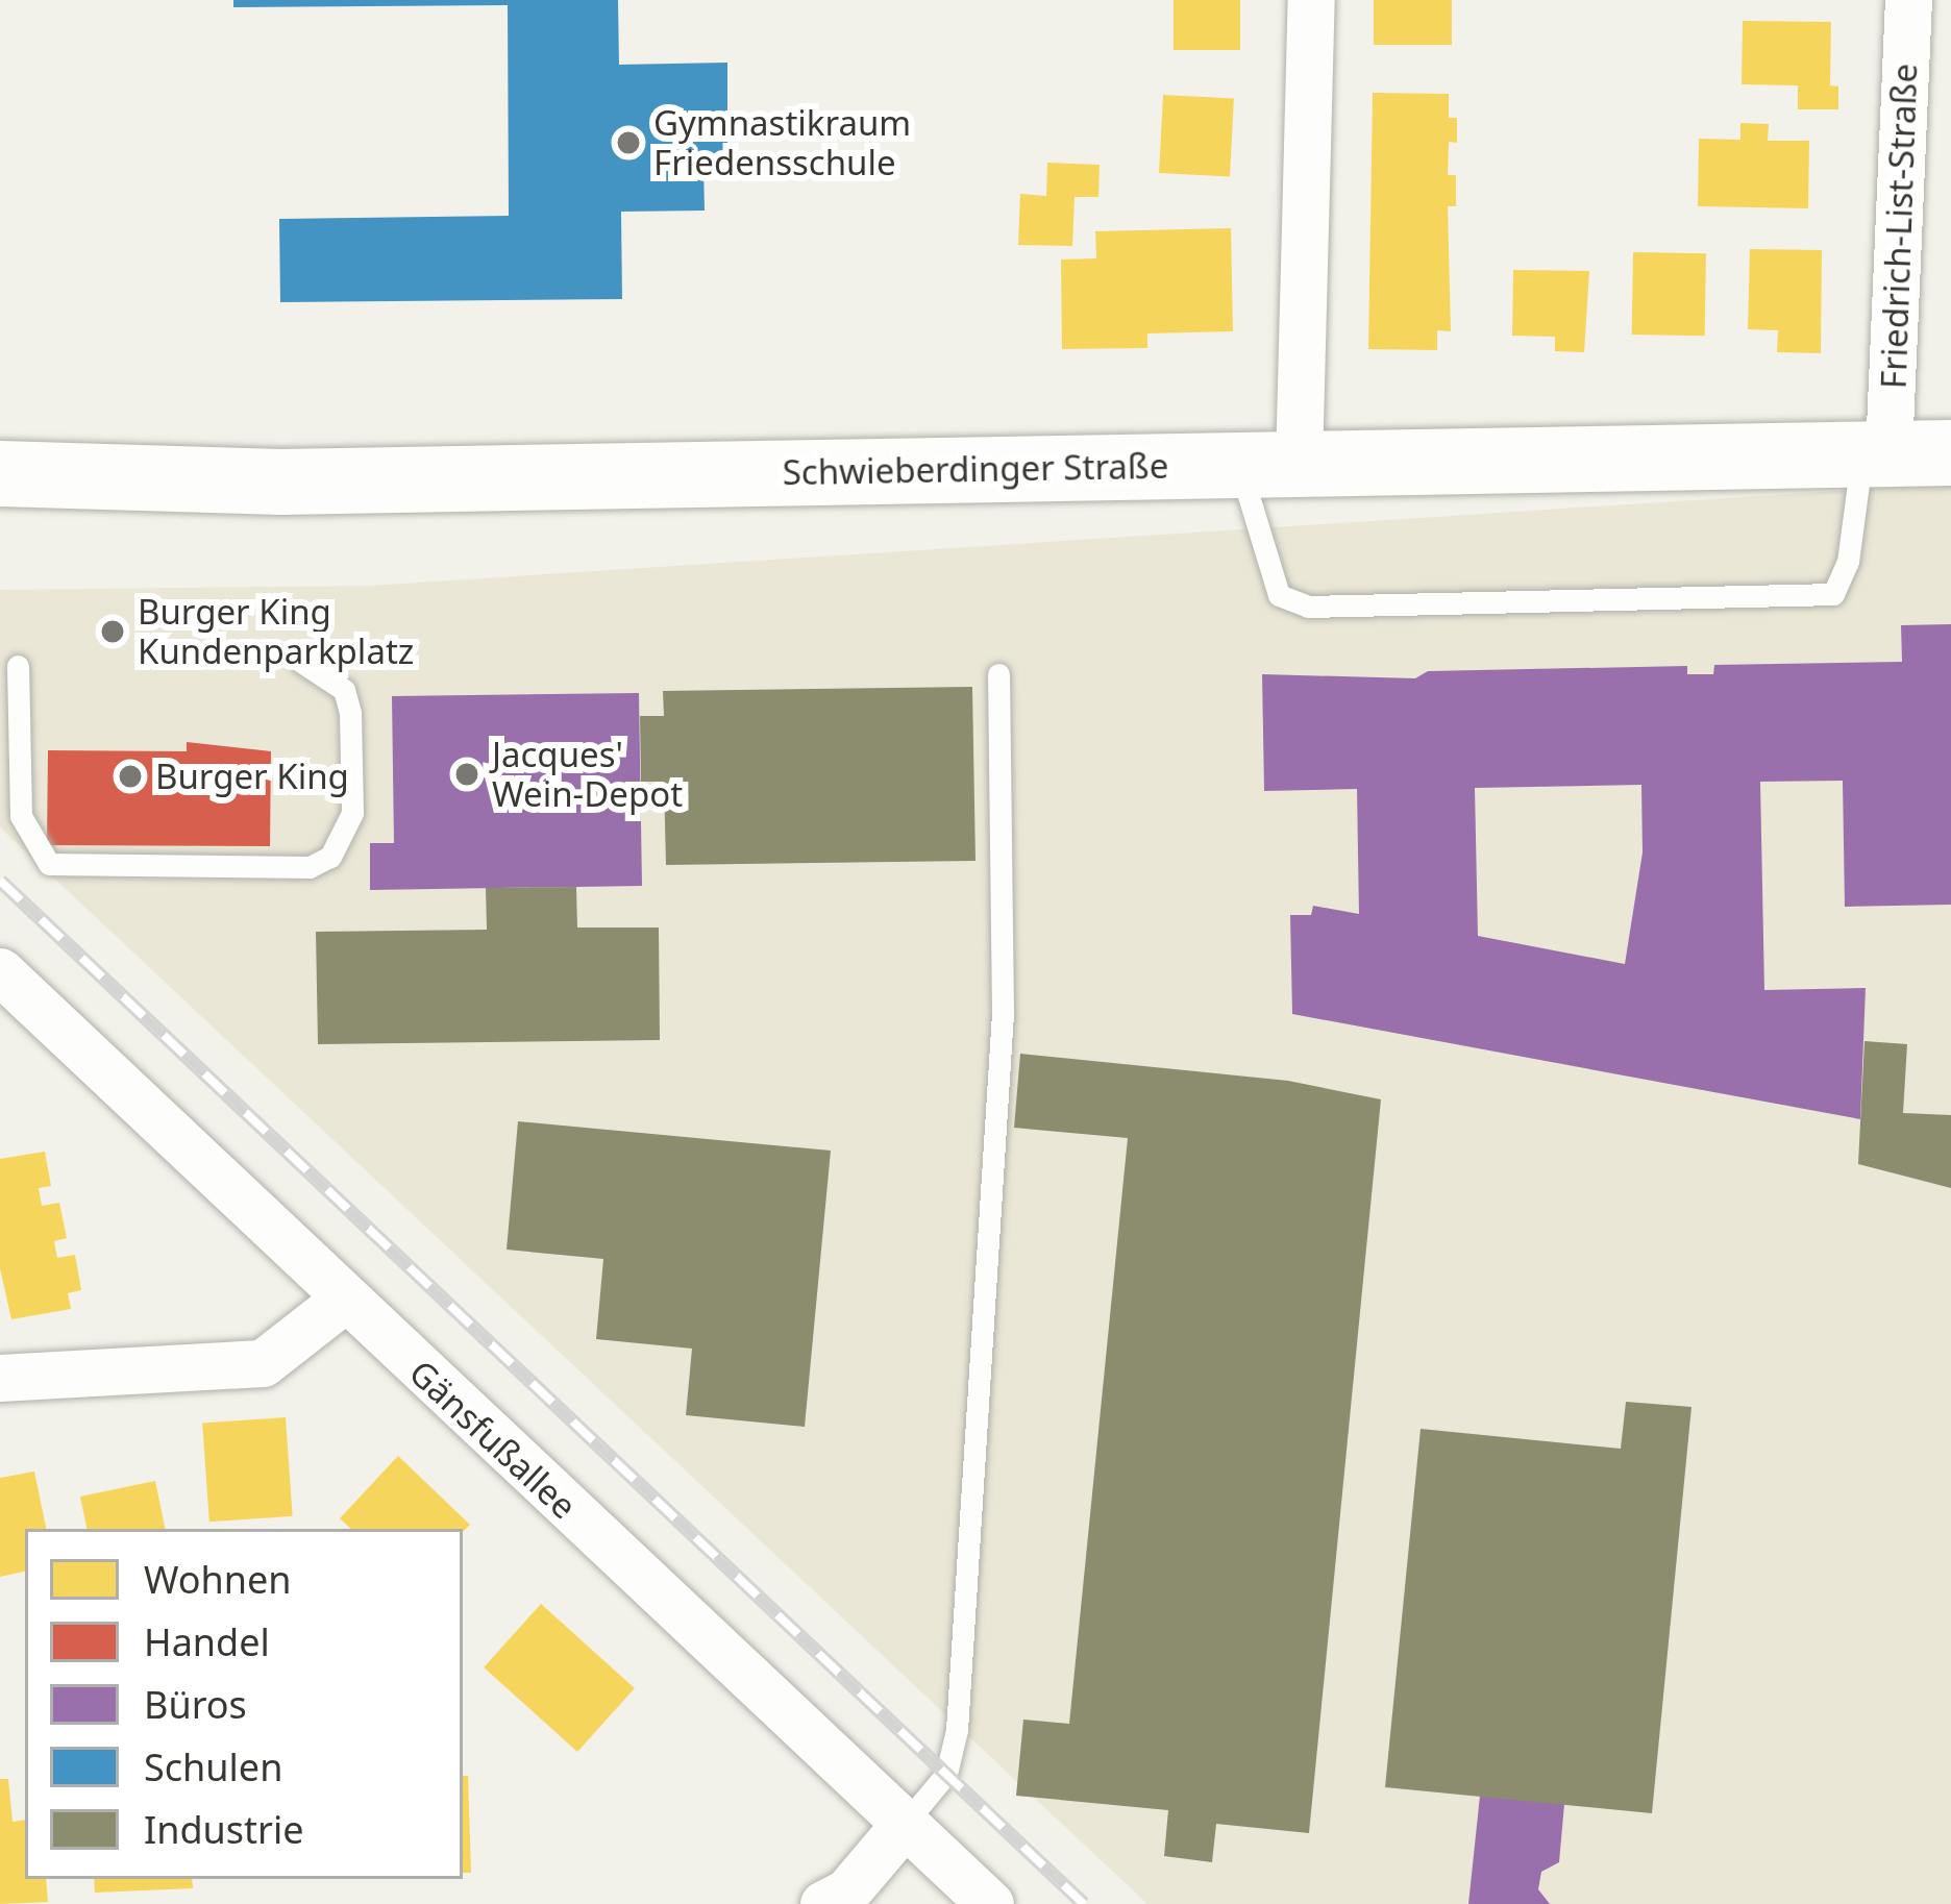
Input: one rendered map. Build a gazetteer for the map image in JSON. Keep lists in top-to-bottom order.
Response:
{
  "streets": {
    "main road": ["Schwieberdinger Straße"],
    "street": ["Friedrich-List-Straße", "Gänsfußallee"]
  },
  "crossings": [
    ["Friedrich-List-Straße", "Schwieberdinger Straße"]
  ],
  "places": [
    "Gymnastikraum Friedensschule",
    "Burger King Kundenparkplatz",
    "Jacques' Wein-Depot",
    "Burger King"
  ],
  "legend": [
    "Wohnen",
    "Handel",
    "Büros",
    "Schulen",
    "Industrie"
  ]
}
